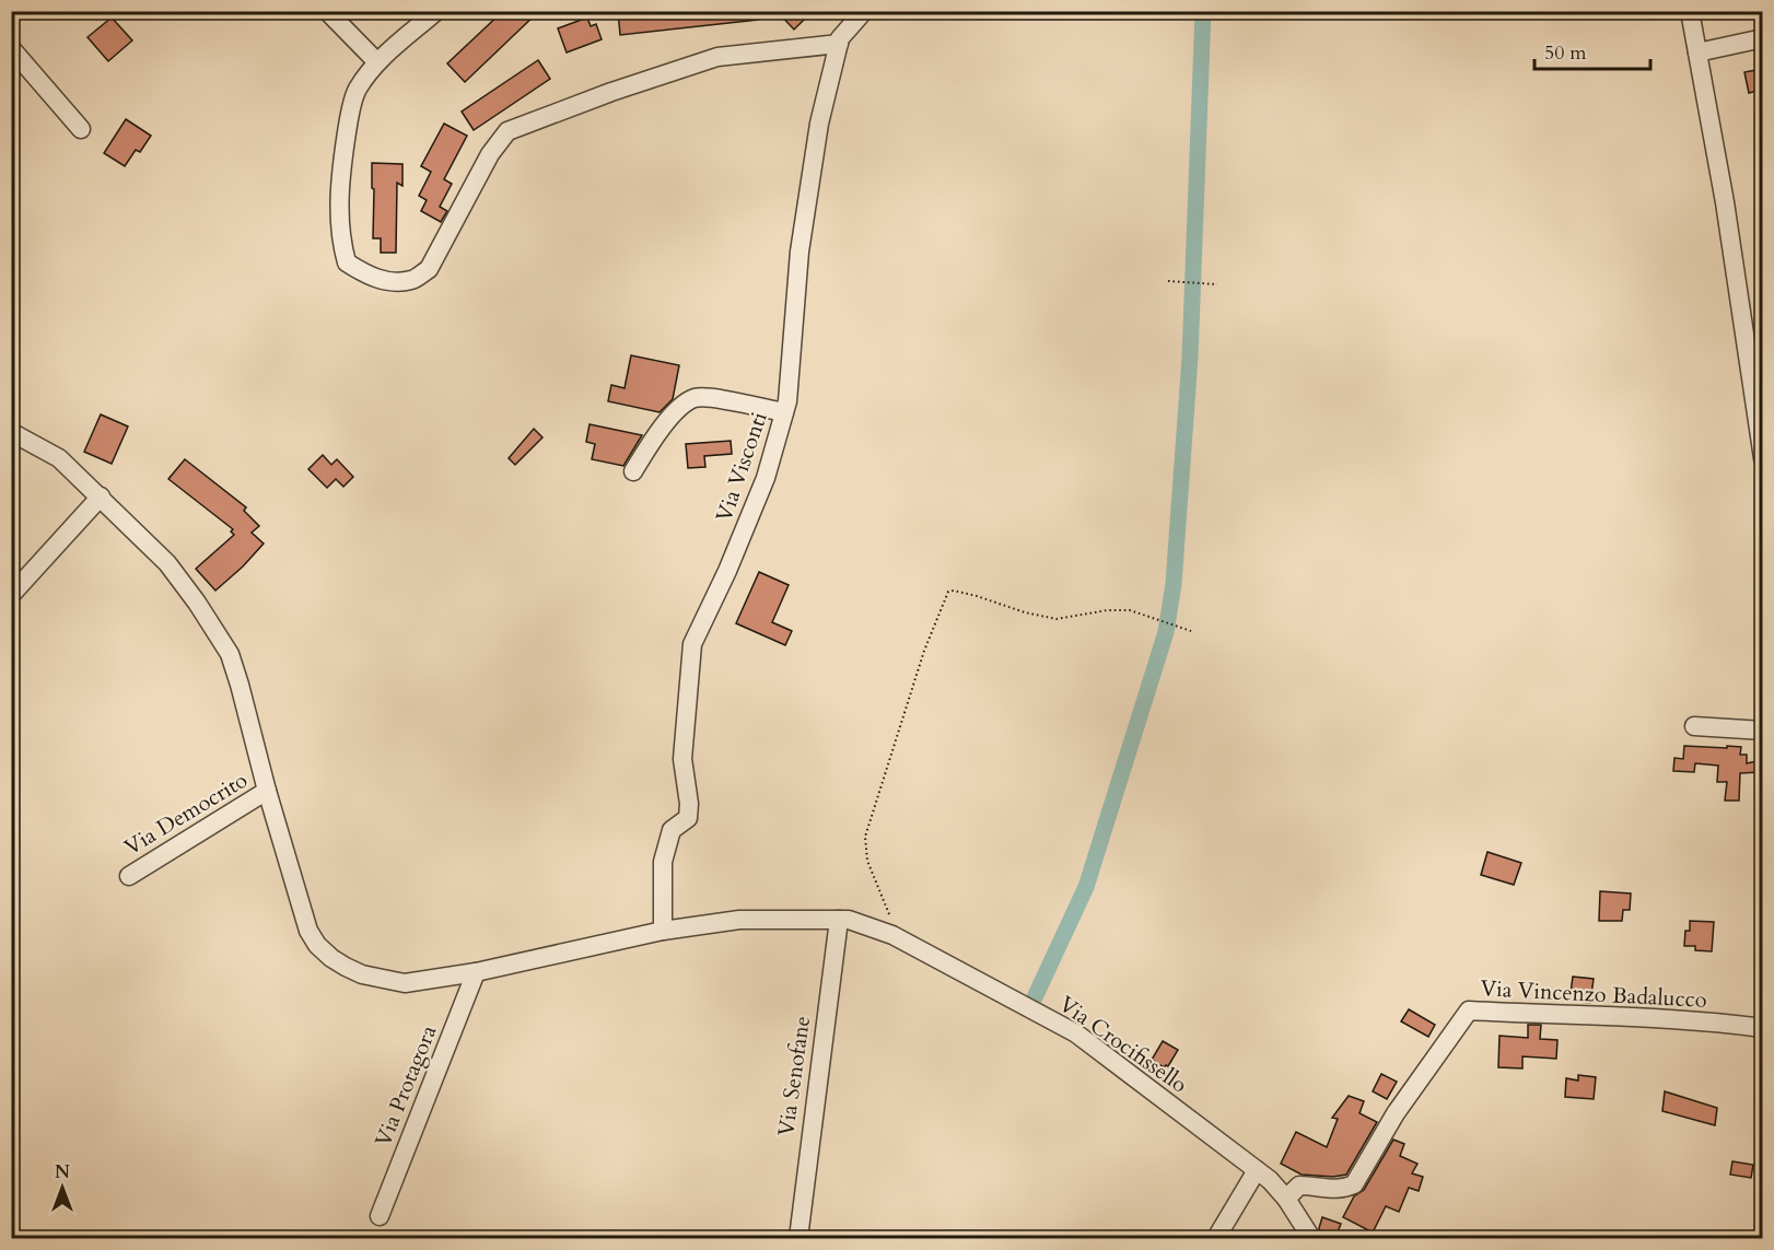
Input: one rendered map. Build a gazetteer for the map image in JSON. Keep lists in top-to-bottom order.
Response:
{
  "streets": {
    "street": [
      "Via Visconti",
      "Via Democrito",
      "Via Vincenzo Badalucco",
      "Via Crocifissello",
      "Via Senofane",
      "Via Protagora"
    ]
  },
  "crossings": [
    ["Via Visconti", "Via Crocifissello"],
    ["Via Democrito", "Via Crocifissello"],
    ["Via Vincenzo Badalucco", "Via Crocifissello"],
    ["Via Crocifissello", "Via Senofane"],
    ["Via Crocifissello", "Via Protagora"]
  ],
  "scale_bar": "50 m",
  "north": "top"
}
